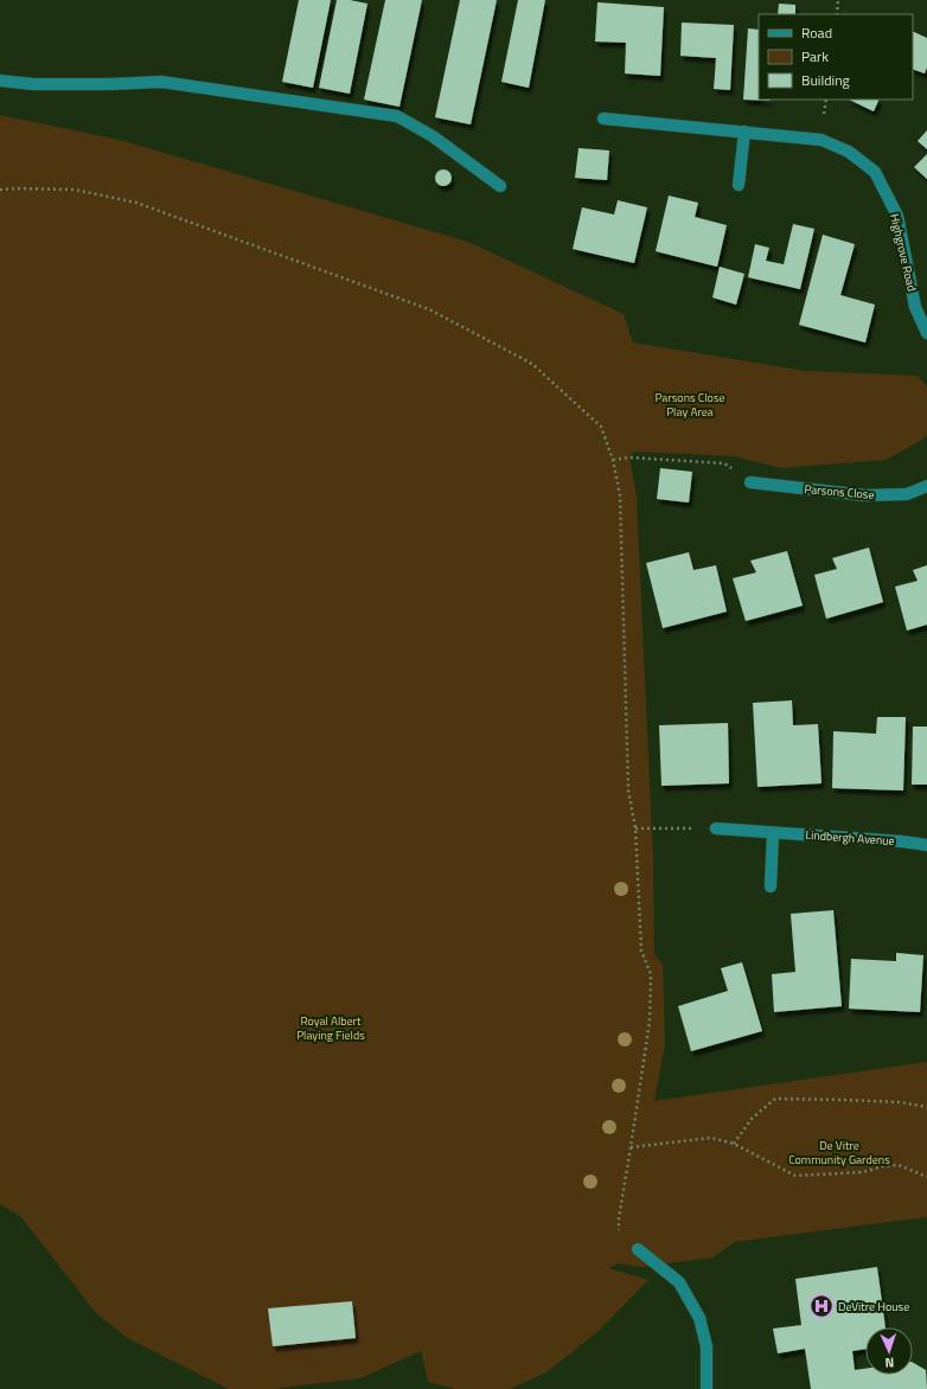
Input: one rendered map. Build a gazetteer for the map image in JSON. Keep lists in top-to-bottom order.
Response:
{
  "streets": {
    "street": ["Highgrove Road", "Parsons Close", "Lindbergh Avenue"]
  },
  "parks": ["Parsons Close Play Area", "Royal Albert Playing Fields", "De Vitre Community Gardens"],
  "places": {
    "hospital": ["DeVitre House"]
  },
  "legend": ["Road", "Park", "Building"],
  "north": "bottom"
}
